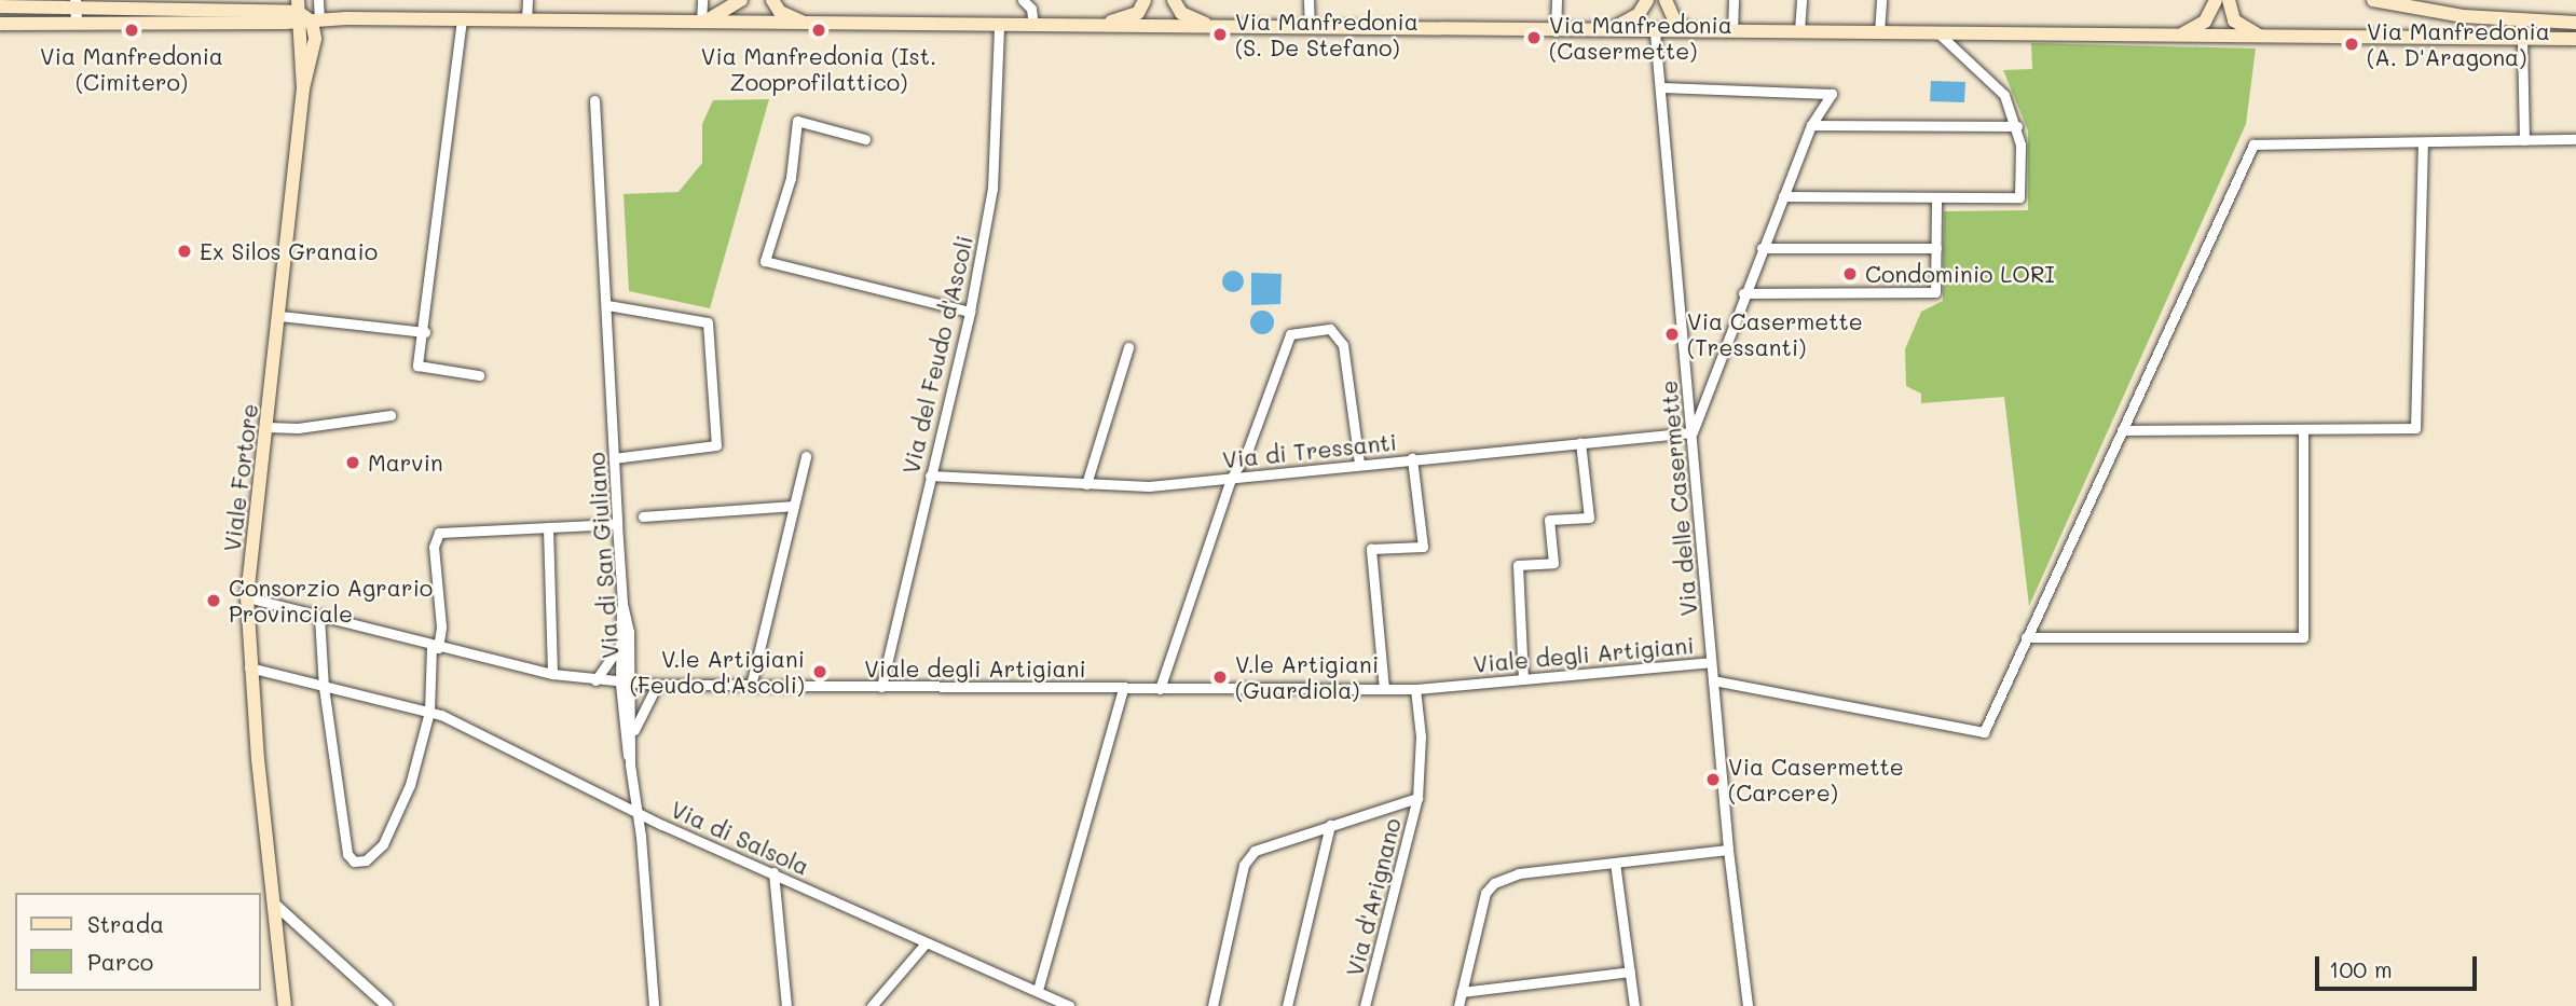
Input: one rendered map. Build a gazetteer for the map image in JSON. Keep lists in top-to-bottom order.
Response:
{
  "streets": {
    "main road": ["Viale Fortore"],
    "street": [
      "Via del Feudo d'Ascoli",
      "Via di Tressanti",
      "Via delle Casermette",
      "Via di San Giuliano",
      "Viale degli Artigiani",
      "Via di Salsola",
      "Via d'Arignano"
    ]
  },
  "crossings": [
    ["Via del Feudo d'Ascoli", "Via di Tressanti"],
    ["Via del Feudo d'Ascoli", "Viale degli Artigiani"],
    ["Via di Tressanti", "Via delle Casermette"],
    ["Viale Fortore", "Viale degli Artigiani"],
    ["Viale Fortore", "Via di Salsola"],
    ["Via delle Casermette", "Viale degli Artigiani"],
    ["Via di San Giuliano", "Viale degli Artigiani"],
    ["Via di San Giuliano", "Via di Salsola"],
    ["Viale degli Artigiani", "Via d'Arignano"]
  ],
  "places": [
    "Via Manfredonia (Cimitero)",
    "Via Manfredonia (Ist. Zooprofilattico)",
    "Via Manfredonia (S. De Stefano)",
    "Via Manfredonia (Casermette)",
    "Via Manfredonia (A. D'Aragona)",
    "Ex Silos Granaio",
    "Condominio LORI",
    "Via Casermette (Tressanti)",
    "Marvin",
    "Consorzio Agrario Provinciale",
    "V.le Artigiani (Feudo d'Ascoli)",
    "V.le Artigiani (Guardiola)",
    "Via Casermette (Carcere)"
  ],
  "legend": ["Strada", "Parco"],
  "scale_bar": "100 m"
}
